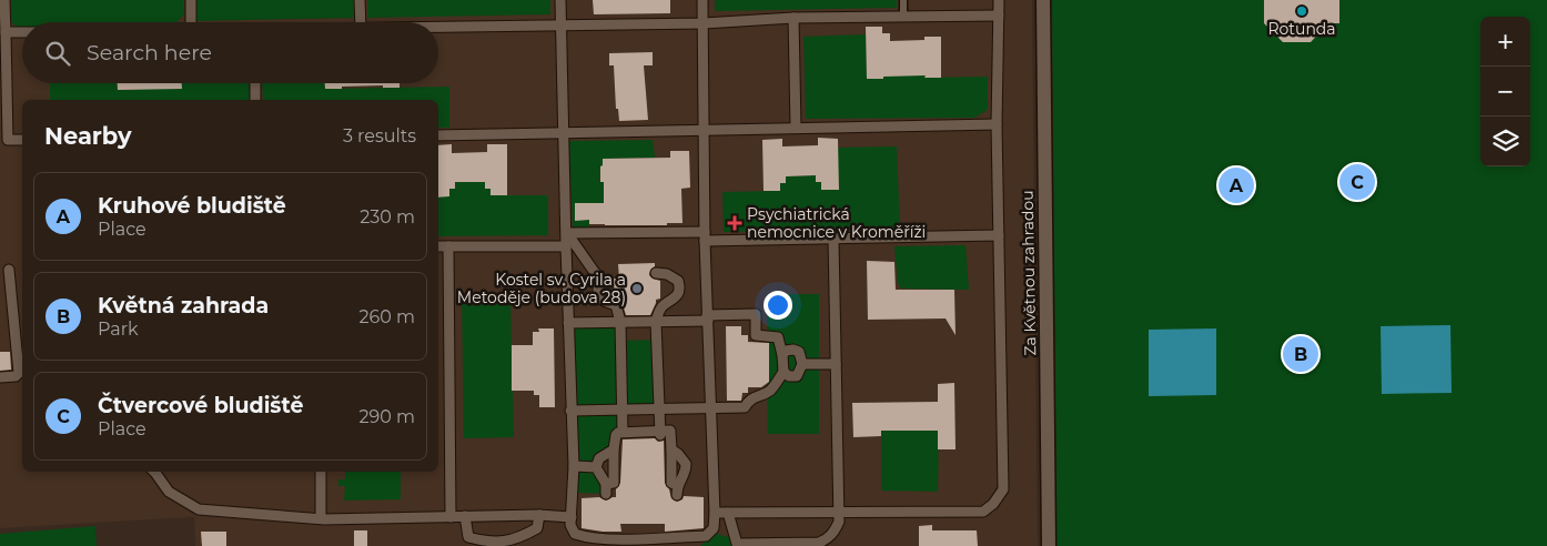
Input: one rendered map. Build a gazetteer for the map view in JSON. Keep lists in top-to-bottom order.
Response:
{
  "streets": {
    "street": ["Za Květnou zahradou"]
  },
  "places": {
    "other": ["Rotunda", "Kostel sv. Cyrila a Metoděje (budova 28)"],
    "health": ["Psychiatrická nemocnice v Kroměříži"]
  },
  "page": {
    "map_buttons": ["+", "−"],
    "search": "Search here",
    "heading": ["Nearby", "3 results"],
    "pins": ["C", "A", "B"],
    "list": [
      {
        "mark": "A",
        "name": "Kruhové bludiště",
        "note": "Place",
        "value": "230 m"
      },
      {
        "mark": "B",
        "name": "Květná zahrada",
        "note": "Park",
        "value": "260 m"
      },
      {
        "mark": "C",
        "name": "Čtvercové bludiště",
        "note": "Place",
        "value": "290 m"
      }
    ]
  }
}
